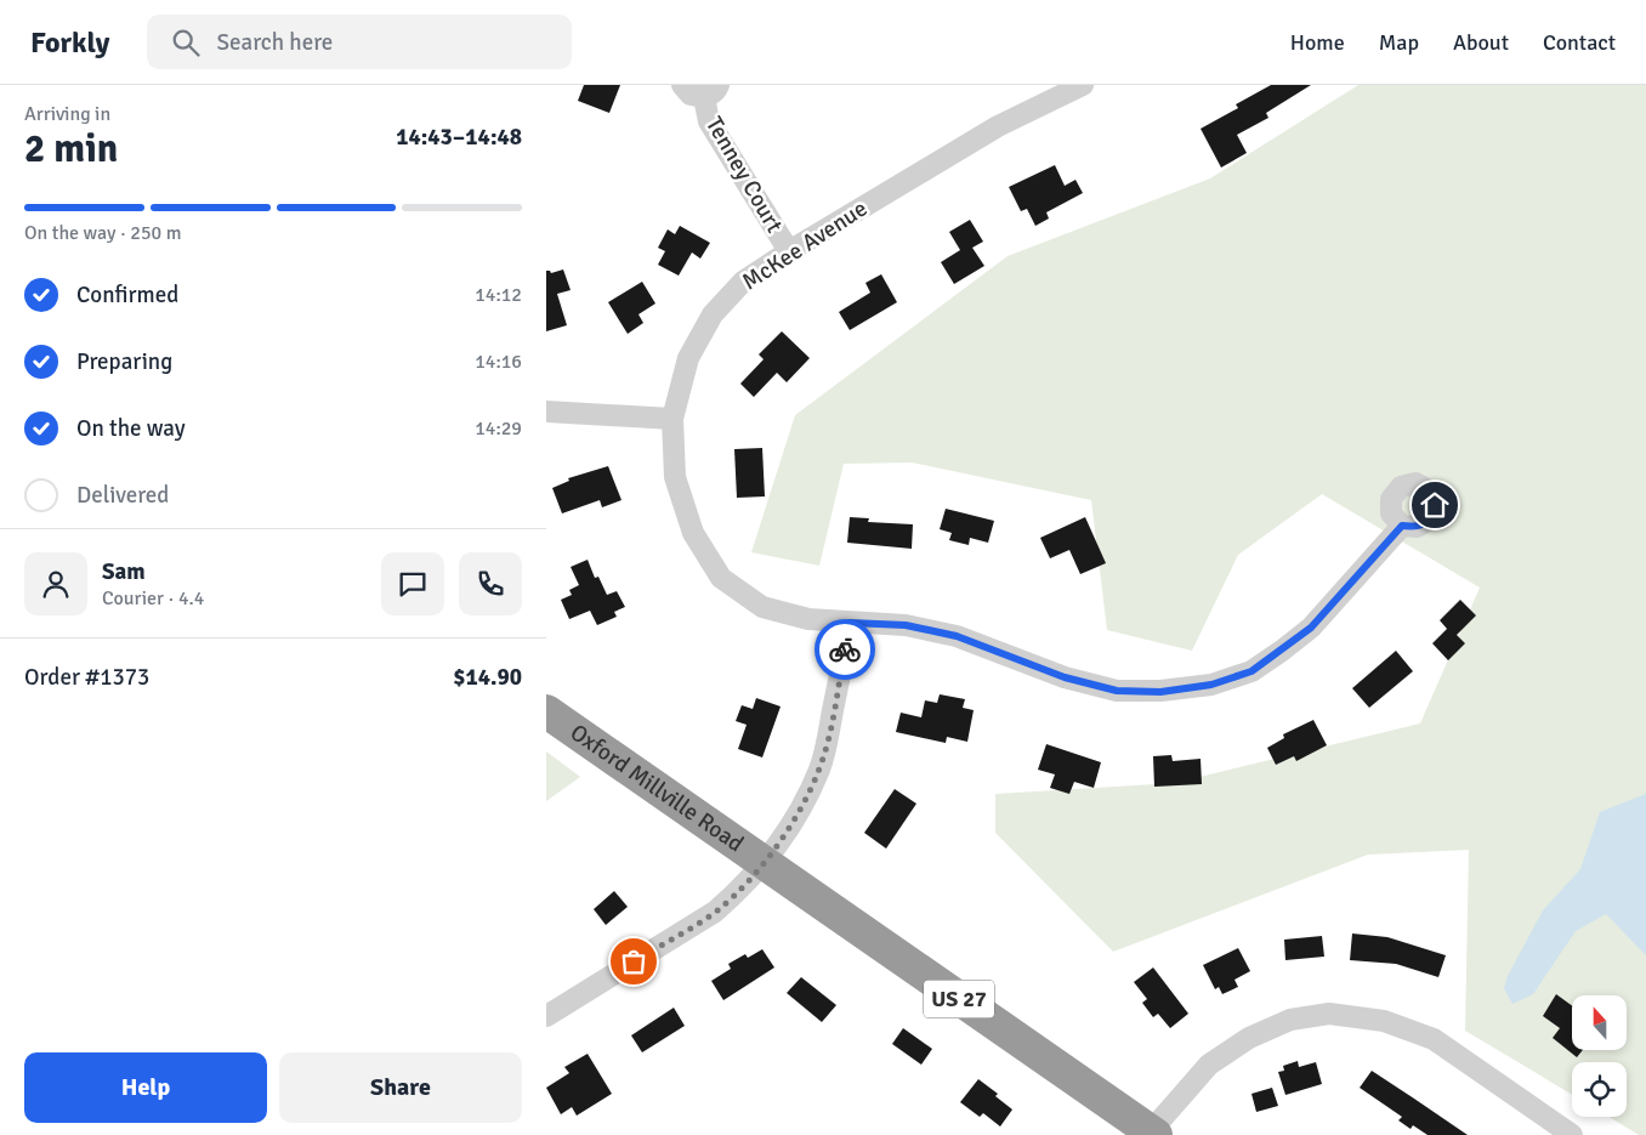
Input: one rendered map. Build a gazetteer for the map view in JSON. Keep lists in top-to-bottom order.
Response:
{
  "streets": {
    "highway": ["Oxford Millville Road", "US 27"],
    "street": ["Tenney Court", "McKee Avenue"]
  },
  "crossings": [
    ["Tenney Court", "McKee Avenue"]
  ],
  "north": "top",
  "page": {
    "header": "Forkly",
    "search": "Search here",
    "nav": [
      "Home",
      "Map",
      "About",
      "Contact"
    ],
    "heading": ["2 min", "Arriving in", "14:43–14:48"],
    "panel": [
      "Sam",
      "Courier · 4.4",
      "Order #1373",
      "$14.90"
    ],
    "bar": "On the way · 250 m",
    "list": [
      ["Confirmed", "14:12"],
      ["Preparing", "14:16"],
      ["On the way", "14:29"],
      "Delivered"
    ],
    "buttons": ["Help", "Share"]
  }
}
